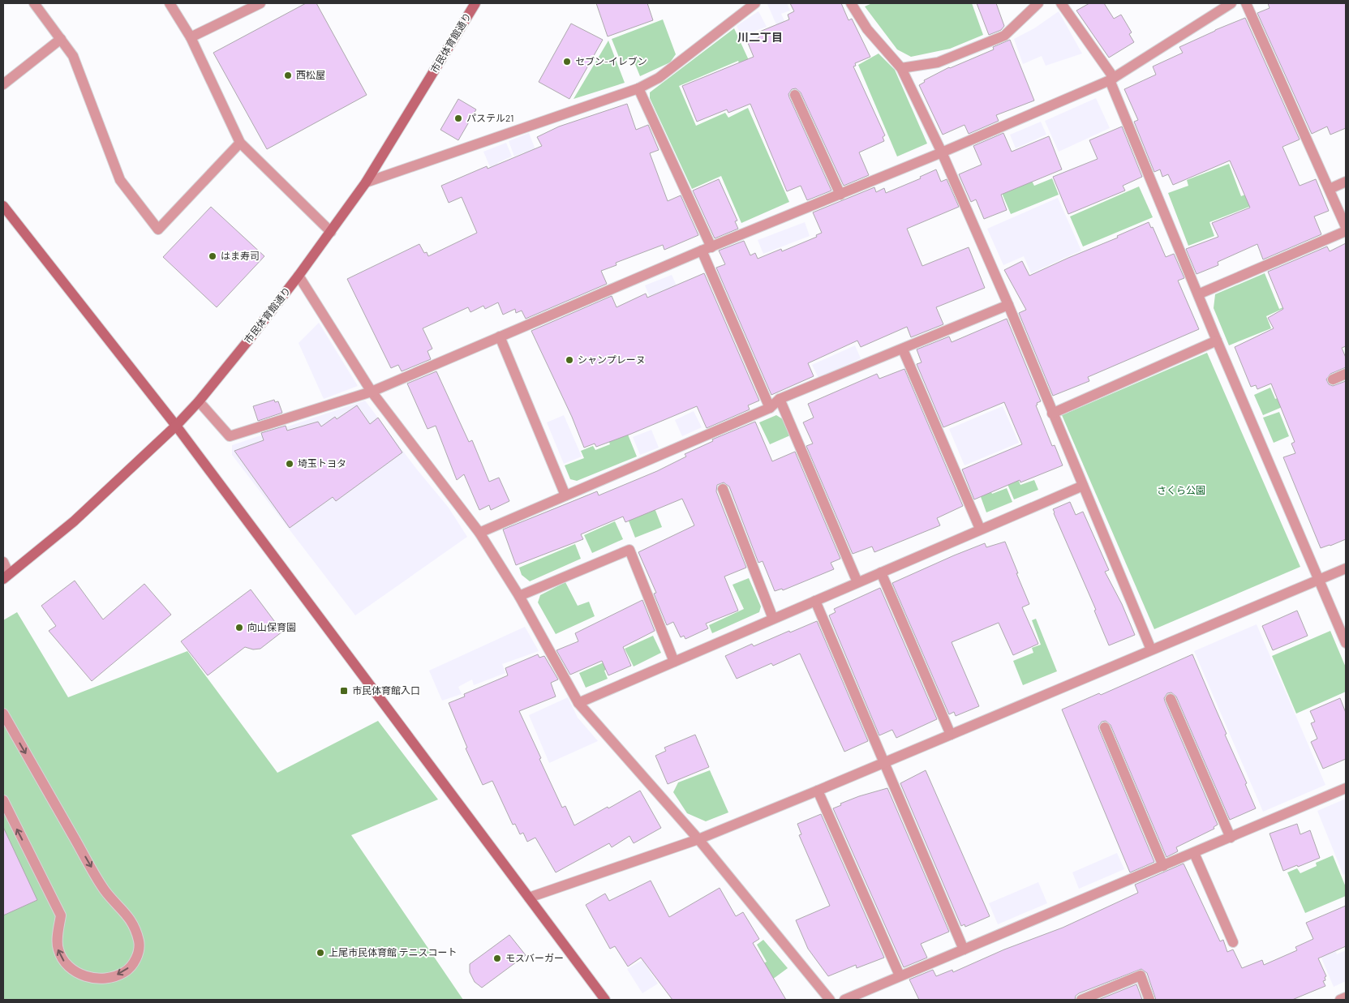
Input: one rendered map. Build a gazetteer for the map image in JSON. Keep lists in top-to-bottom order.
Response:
{
  "streets": {
    "street": ["市民体育館通り"]
  },
  "districts": ["川二丁目"],
  "parks": ["さくら公園"],
  "places": {
    "other": [
      "セブン-イレブン",
      "西松屋",
      "パステル21",
      "はま寿司",
      "シャンプレーヌ",
      "埼玉トヨタ",
      "向山保育園",
      "上尾市民体育館 テニスコート",
      "モスバーガー"
    ],
    "transit": ["市民体育館入口"]
  }
}
